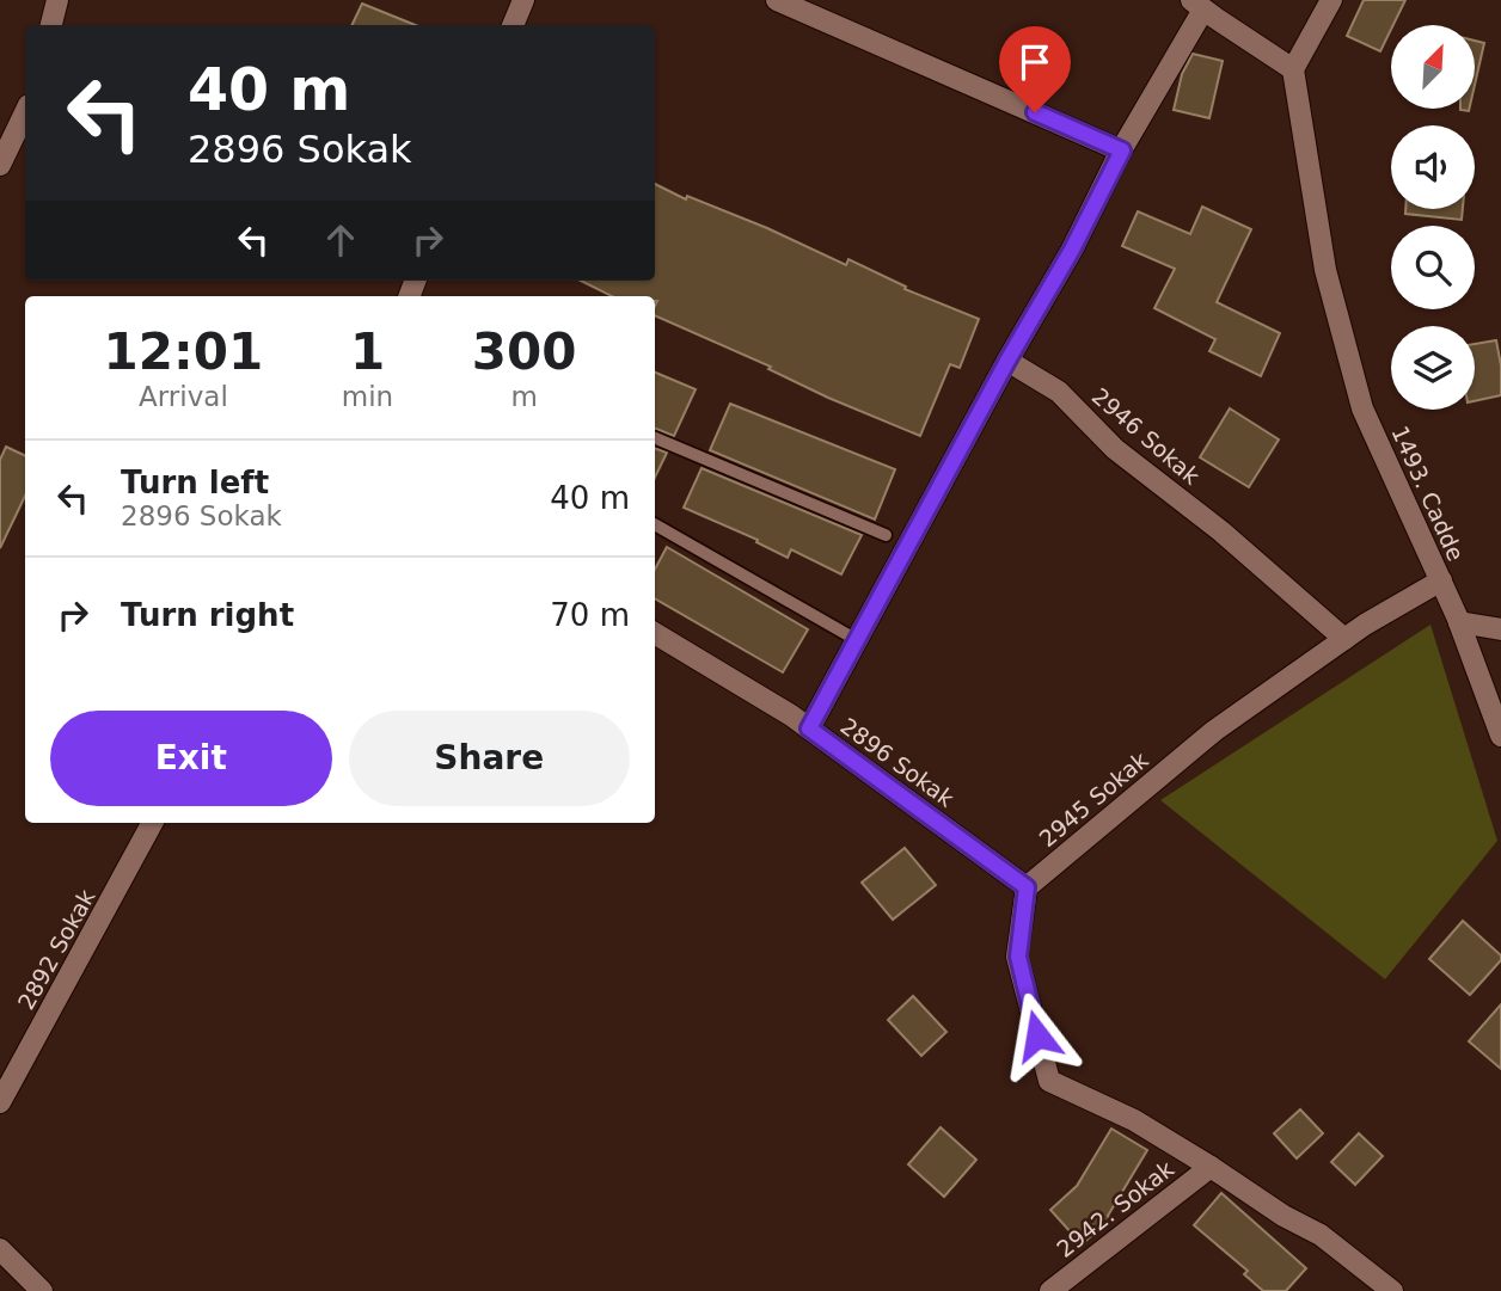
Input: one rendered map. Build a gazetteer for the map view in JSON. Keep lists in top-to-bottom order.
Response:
{
  "streets": {
    "street": [
      "2946 Sokak",
      "1493. Cadde",
      "2896 Sokak",
      "2945 Sokak",
      "2892 Sokak",
      "2942. Sokak"
    ]
  },
  "crossings": [
    ["2946 Sokak", "2945 Sokak"],
    ["1493. Cadde", "2945 Sokak"],
    ["2896 Sokak", "2945 Sokak"]
  ],
  "north": "top right",
  "page": {
    "turn": ["40 m", "2896 Sokak"],
    "eta": [
      "12:01",
      "Arrival",
      "1",
      "min",
      "300",
      "m"
    ],
    "list": [
      {
        "name": "Turn left",
        "note": "2896 Sokak",
        "value": "40 m"
      },
      {
        "name": "Turn right",
        "value": "70 m"
      }
    ],
    "buttons": ["Exit", "Share"]
  }
}
